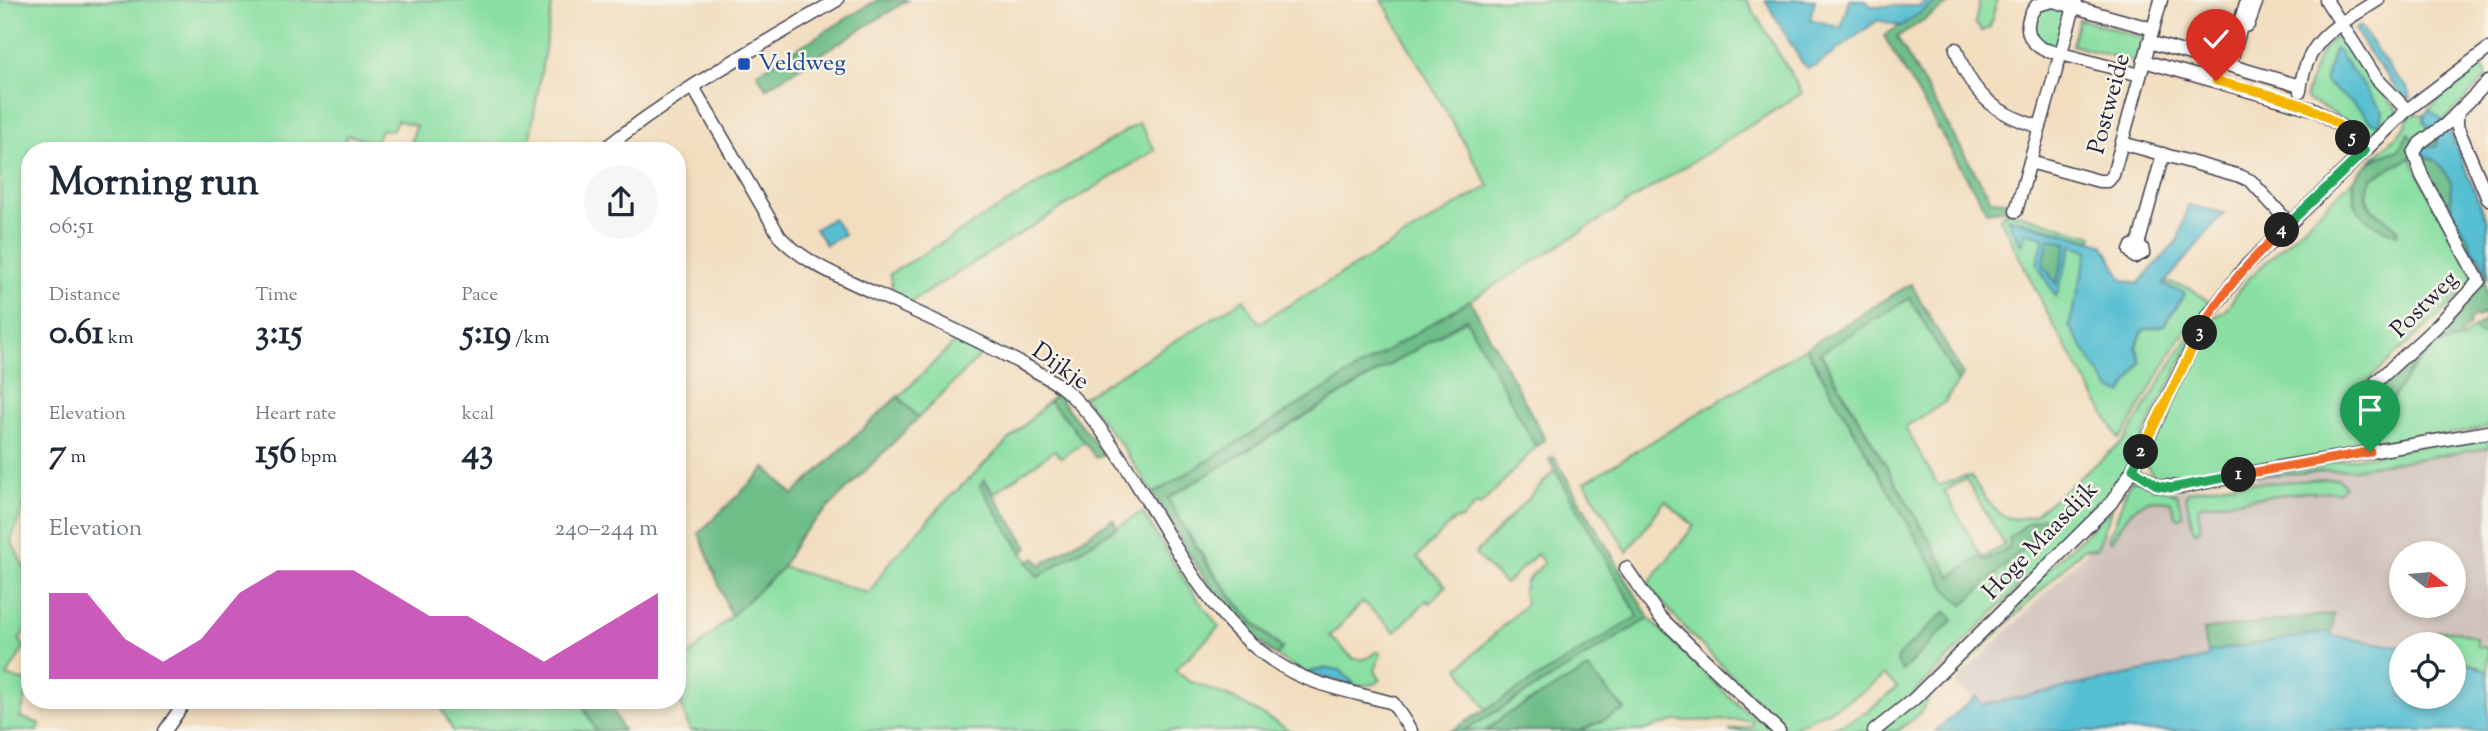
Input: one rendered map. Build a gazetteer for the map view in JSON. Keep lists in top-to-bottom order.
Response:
{
  "streets": {
    "street": [
      "Postweide",
      "Postweg",
      "Dijkje",
      "Hoge Maasdijk"
    ]
  },
  "places": {
    "transit": ["Veldweg"]
  },
  "north": "right",
  "page": {
    "pins": [
      "5",
      "4",
      "3",
      "2",
      "1"
    ],
    "heading": ["Morning run", "06:51"],
    "stats": [
      ["Distance", "0.61 km"],
      ["Time", "3:15"],
      ["Pace", "5:19 /km"],
      ["Elevation", "7 m"],
      ["Heart rate", "156 bpm"],
      ["kcal", "43"]
    ],
    "chart": ["Elevation", "240–244 m"]
  }
}
